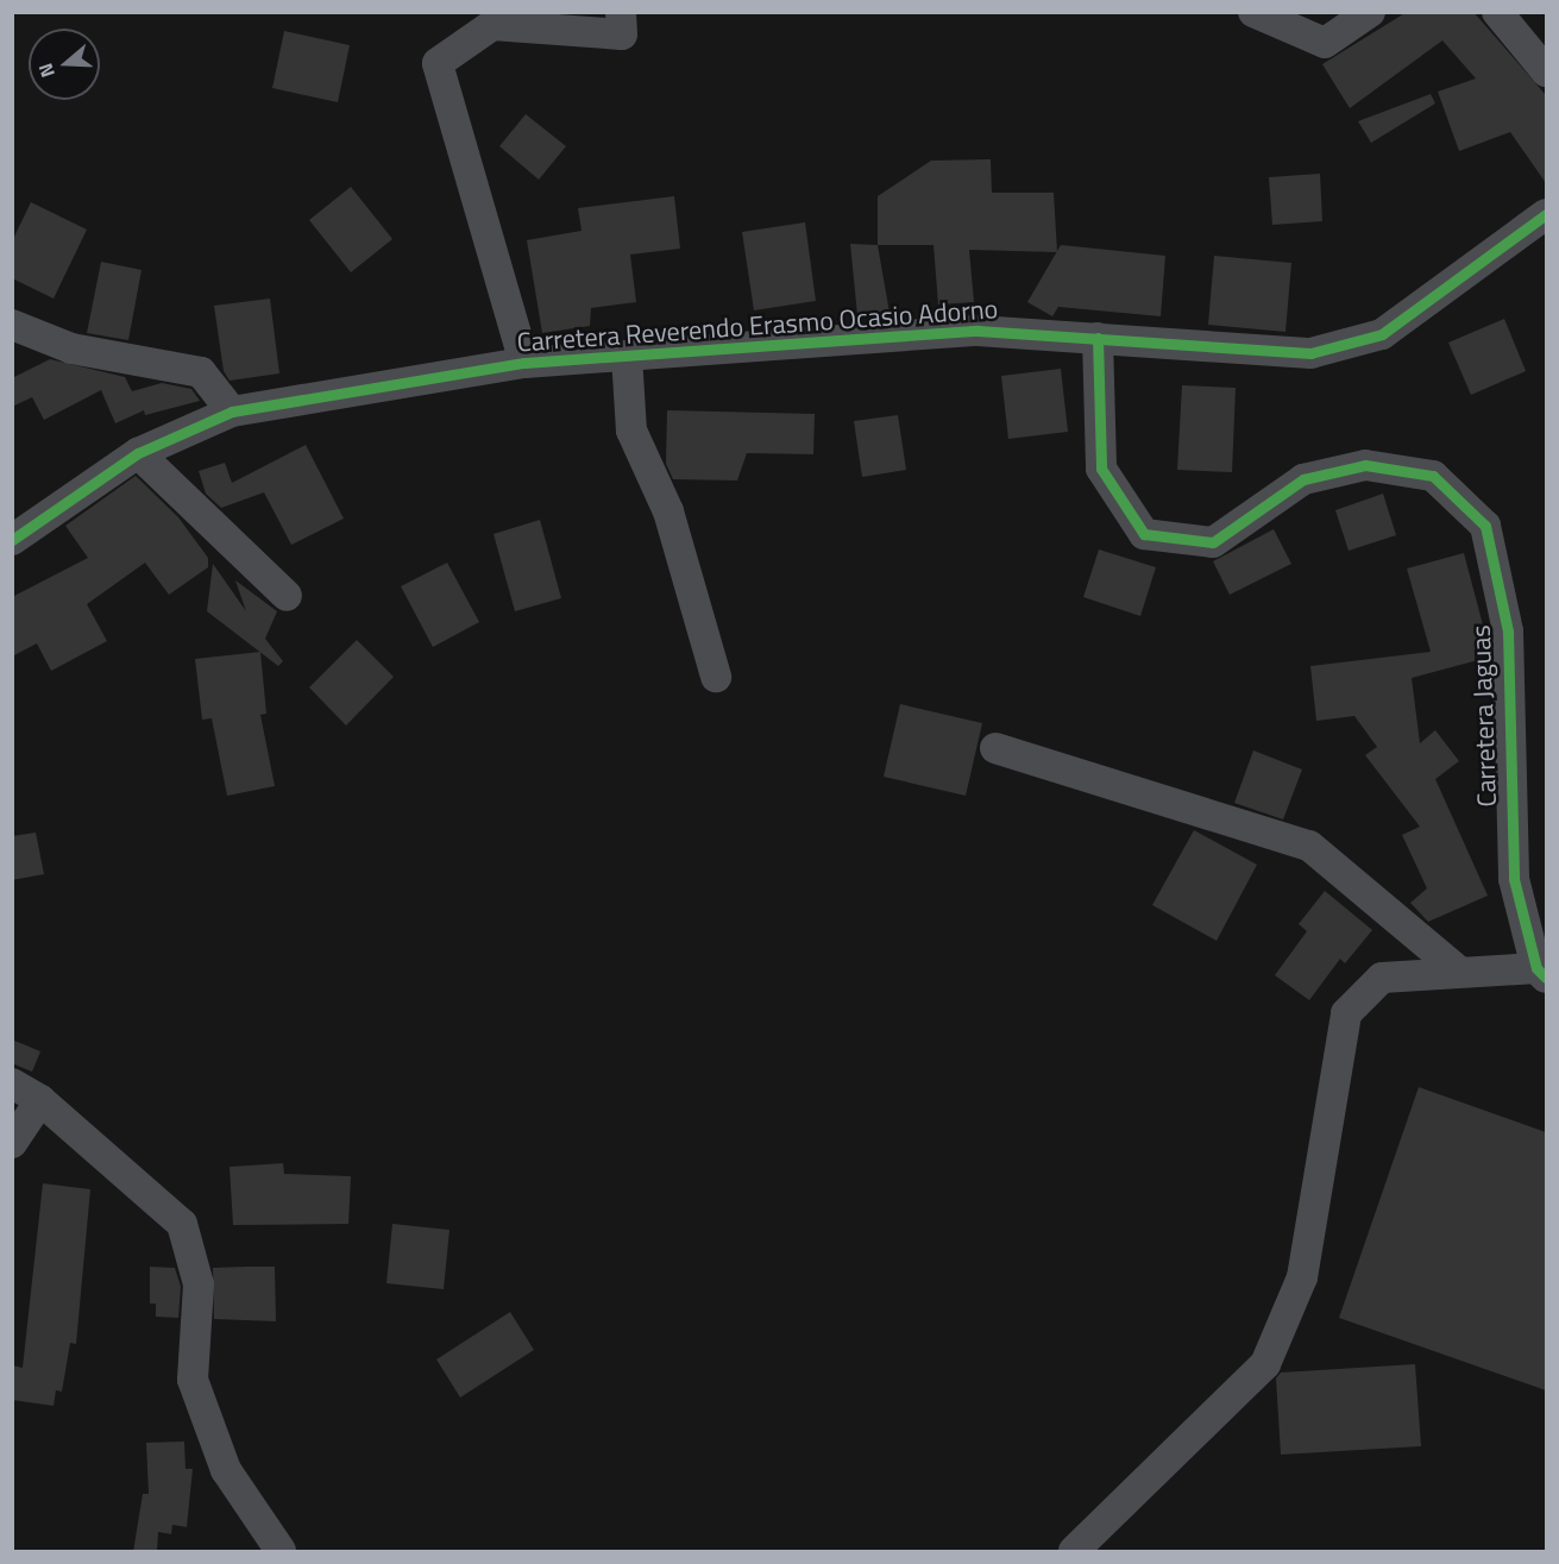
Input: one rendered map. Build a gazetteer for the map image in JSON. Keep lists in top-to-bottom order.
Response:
{
  "streets": {
    "street": ["Carretera Reverendo Erasmo Ocasio Adorno", "Carretera Jaguas"]
  },
  "crossings": [
    ["Carretera Reverendo Erasmo Ocasio Adorno", "Carretera Jaguas"]
  ],
  "north": "left"
}
